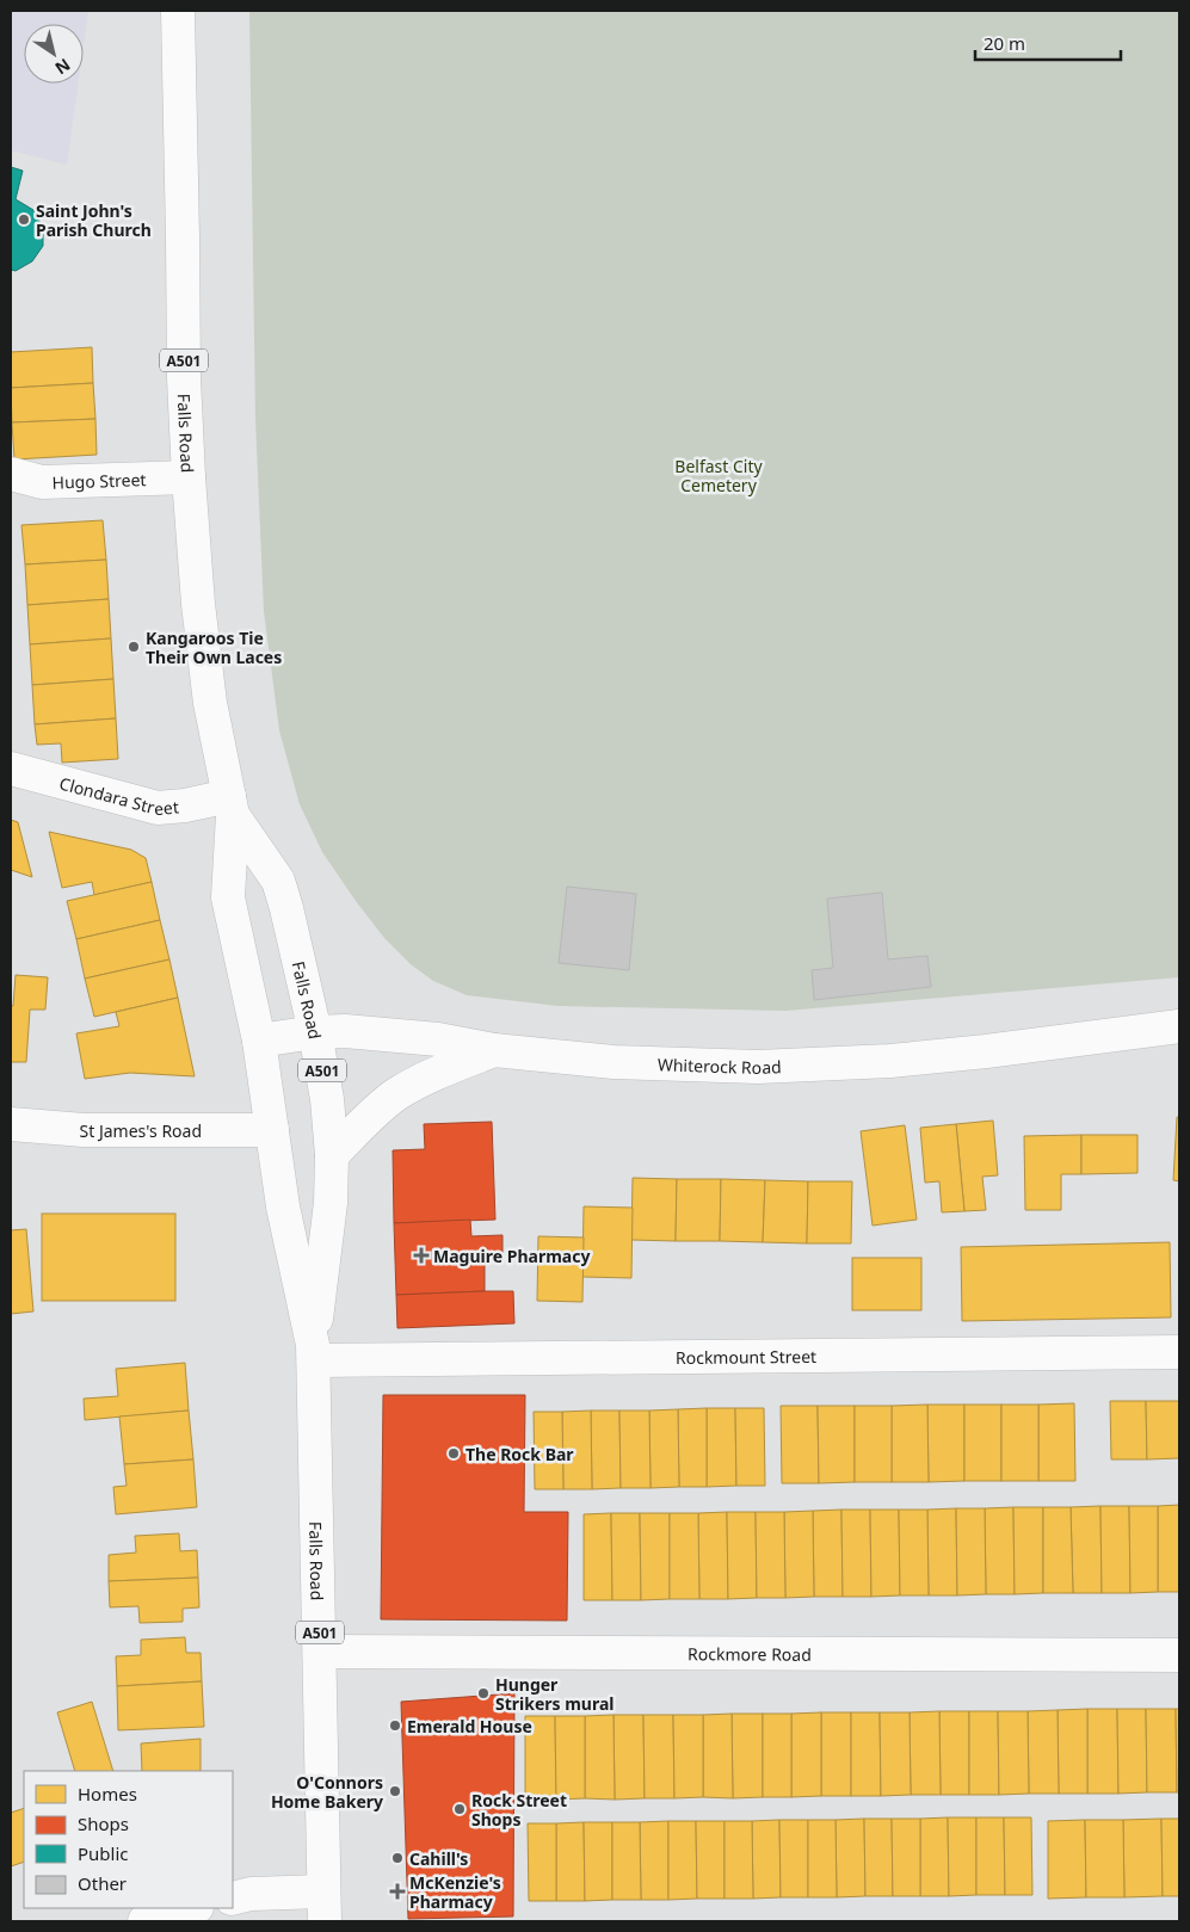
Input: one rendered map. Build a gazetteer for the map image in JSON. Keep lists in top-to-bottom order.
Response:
{
  "streets": {
    "street": [
      "A501",
      "Falls Road",
      "Hugo Street",
      "Clondara Street",
      "Whiterock Road",
      "St James's Road",
      "Rockmount Street",
      "Rockmore Road"
    ]
  },
  "crossings": [
    ["Falls Road", "Hugo Street"],
    ["Falls Road", "Clondara Street"],
    ["Falls Road", "Whiterock Road"],
    ["Falls Road", "St James's Road"],
    ["Falls Road", "Rockmount Street"],
    ["Falls Road", "Rockmore Road"]
  ],
  "parks": ["Belfast City Cemetery"],
  "places": {
    "other": [
      "Saint John's Parish Church",
      "Kangaroos Tie Their Own Laces",
      "The Rock Bar",
      "Hunger Strikers mural",
      "Emerald House",
      "O'Connors Home Bakery",
      "Rock Street Shops",
      "Cahill's"
    ],
    "health": ["Maguire Pharmacy", "McKenzie's Pharmacy"]
  },
  "legend": [
    "Homes",
    "Shops",
    "Public",
    "Other"
  ],
  "scale_bar": "20 m",
  "north": "bottom right"
}
